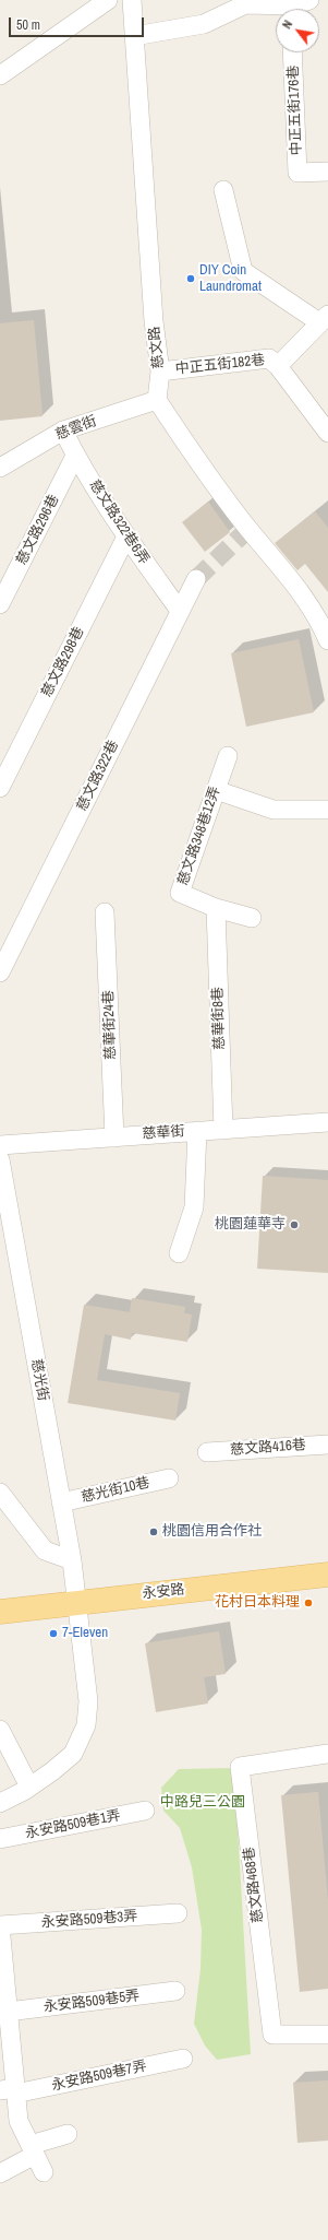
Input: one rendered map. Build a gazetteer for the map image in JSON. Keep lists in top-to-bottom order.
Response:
{
  "streets": {
    "main road": ["永安路"],
    "street": [
      "中正五街176巷",
      "慈文路",
      "中正五街182巷",
      "慈雲街",
      "慈文路322巷6弄",
      "慈文路296巷",
      "慈文路298巷",
      "慈文路322巷",
      "慈文路348巷12弄",
      "慈華街8巷",
      "慈華街24巷",
      "慈華街",
      "慈光街",
      "慈文路416巷",
      "慈光街10巷",
      "永安路509巷1弄",
      "慈文路468巷",
      "永安路509巷3弄",
      "永安路509巷5弄",
      "永安路509巷7弄"
    ]
  },
  "crossings": [
    ["慈文路", "中正五街182巷"],
    ["慈文路", "慈雲街"],
    ["慈雲街", "慈文路322巷6弄"],
    ["慈文路322巷6弄", "慈文路296巷"],
    ["慈文路322巷6弄", "慈文路298巷"],
    ["慈文路322巷6弄", "慈文路322巷"],
    ["慈文路348巷12弄", "慈華街8巷"],
    ["慈華街8巷", "慈華街"],
    ["慈華街24巷", "慈華街"],
    ["慈光街", "慈光街10巷"],
    ["慈光街", "永安路"]
  ],
  "parks": ["中路兒三公園"],
  "places": [
    "DIY Coin Laundromat",
    "桃園蓮華寺",
    "桃園信用合作社",
    "花村日本料理",
    "7-Eleven"
  ],
  "scale_bar": "50 m",
  "north": "top left"
}
